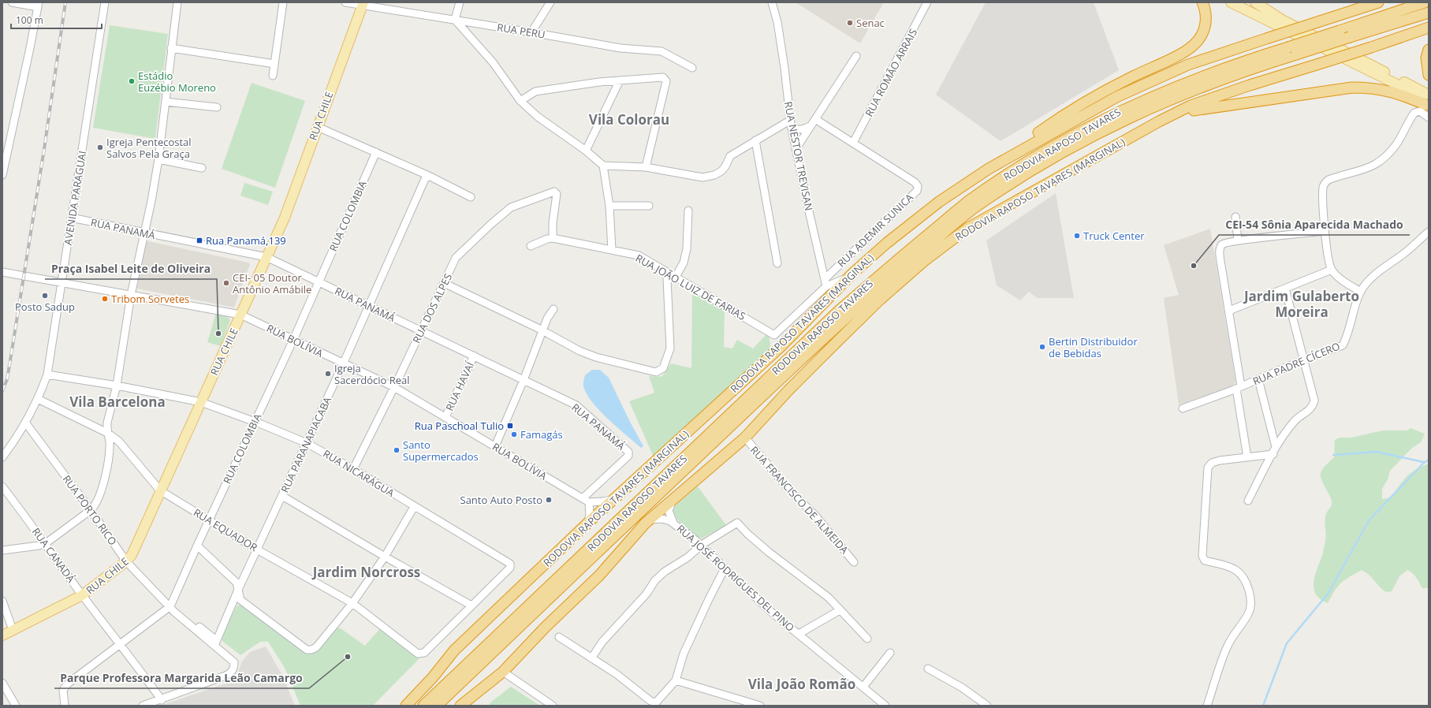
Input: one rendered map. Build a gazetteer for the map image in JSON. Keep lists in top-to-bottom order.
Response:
{
  "streets": {
    "highway": ["RODOVIA RAPOSO TAVARES", "RODOVIA RAPOSO TAVARES (MARGINAL)"],
    "main road": ["RUA CHILE"],
    "street": [
      "RUA PERU",
      "RUA ROMÃO ARRAIS",
      "RUA NESTOR TREVISAN",
      "AVENIDA PARAGUAI",
      "RUA COLOMBIA",
      "RUA PANAMÁ",
      "RUA ADEMIR SUNICA",
      "RUA JOÃO LUIZ DE FARIAS",
      "RUA DOS ALPES",
      "RUA BOLÍVIA",
      "RUA PADRE CÍCERO",
      "RUA HAVAÍ",
      "RUA PARANAPIACABA",
      "RUA NICARÁGUA",
      "RUA FRANCISCO DE ALMEIDA",
      "RUA PORTO RICO",
      "RUA EQUADOR",
      "RUA CANADÁ",
      "RUA JOSÉ RODRIGUES DEL PINO"
    ]
  },
  "crossings": [
    ["RUA PERU", "RUA CHILE"],
    ["RUA ROMÃO ARRAIS", "RUA ADEMIR SUNICA"],
    ["RUA CHILE", "RUA PANAMÁ"],
    ["RUA CHILE", "RUA BOLÍVIA"],
    ["RUA CHILE", "RUA NICARÁGUA"],
    ["RUA CHILE", "RUA PORTO RICO"],
    ["RUA CHILE", "RUA EQUADOR"],
    ["RUA CHILE", "RUA CANADÁ"],
    ["RUA NESTOR TREVISAN", "RUA ADEMIR SUNICA"],
    ["RODOVIA RAPOSO TAVARES (MARGINAL)", "RUA FRANCISCO DE ALMEIDA"],
    ["RODOVIA RAPOSO TAVARES (MARGINAL)", "RUA JOSÉ RODRIGUES DEL PINO"],
    ["AVENIDA PARAGUAI", "RUA PANAMÁ"],
    ["AVENIDA PARAGUAI", "RUA BOLÍVIA"],
    ["AVENIDA PARAGUAI", "RUA NICARÁGUA"],
    ["AVENIDA PARAGUAI", "RUA PORTO RICO"],
    ["AVENIDA PARAGUAI", "RUA EQUADOR"],
    ["RUA COLOMBIA", "RUA PANAMÁ"],
    ["RUA COLOMBIA", "RUA BOLÍVIA"],
    ["RUA COLOMBIA", "RUA NICARÁGUA"],
    ["RUA COLOMBIA", "RUA PORTO RICO"],
    ["RUA COLOMBIA", "RUA EQUADOR"],
    ["RUA COLOMBIA", "RUA CANADÁ"],
    ["RUA PANAMÁ", "RUA DOS ALPES"],
    ["RUA PANAMÁ", "RUA BOLÍVIA"],
    ["RUA PANAMÁ", "RUA HAVAÍ"],
    ["RUA PANAMÁ", "RUA PARANAPIACABA"],
    ["RUA JOÃO LUIZ DE FARIAS", "RUA DOS ALPES"],
    ["RUA DOS ALPES", "RUA BOLÍVIA"],
    ["RUA DOS ALPES", "RUA NICARÁGUA"],
    ["RUA BOLÍVIA", "RUA HAVAÍ"],
    ["RUA BOLÍVIA", "RUA PARANAPIACABA"],
    ["RUA PARANAPIACABA", "RUA NICARÁGUA"],
    ["RUA PARANAPIACABA", "RUA PORTO RICO"],
    ["RUA PARANAPIACABA", "RUA EQUADOR"],
    ["RUA NICARÁGUA", "RUA EQUADOR"],
    ["RUA PORTO RICO", "RUA CANADÁ"]
  ],
  "districts": [
    "Vila Colorau",
    "Jardim Gulaberto Moreira",
    "Vila Barcelona",
    "Jardim Norcross",
    "Vila João Romão"
  ],
  "places": {
    "other": [
      "Senac",
      "Estádio Euzébio Moreno",
      "Igreja Pentecostal Salvos Pela Graça",
      "Truck Center",
      "CEI-54 Sônia Aparecida Machado",
      "CEI- 05 Doutor Antônio Amábile",
      "Posto Sadup",
      "Tribom Sorvetes",
      "Praça Isabel Leite de Oliveira",
      "Bertin Distribuidor de Bebidas",
      "Igreja Sacerdócio Real",
      "Famagás",
      "Santo Supermercados",
      "Santo Auto Posto",
      "Parque Professora Margarida Leão Camargo"
    ],
    "transit": ["Rua Panamá,139", "Rua Paschoal Tulio"]
  },
  "scale_bar": "100 m"
}
